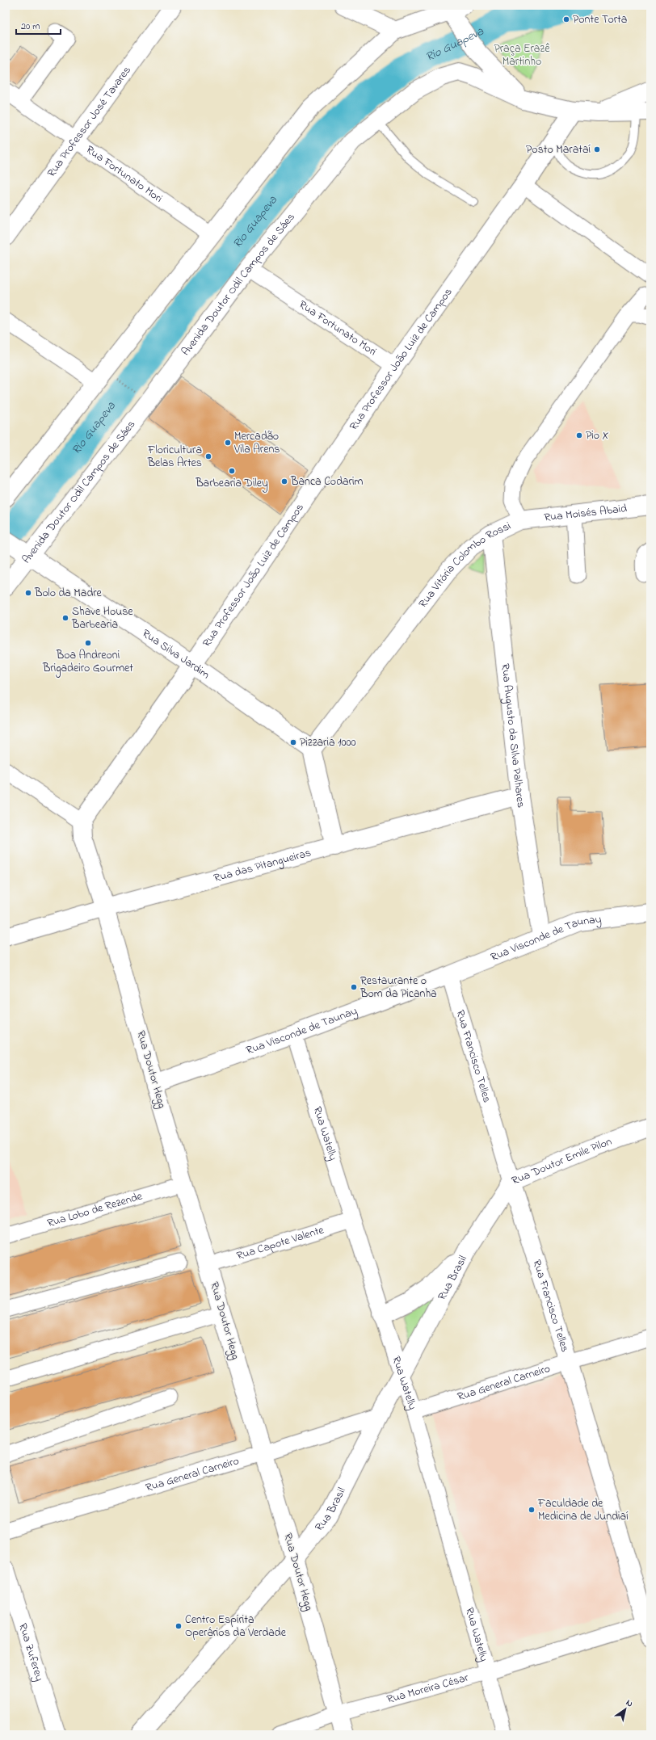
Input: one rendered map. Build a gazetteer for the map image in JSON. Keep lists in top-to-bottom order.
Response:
{
  "streets": {
    "main road": [
      "Rua Professor José Tavares",
      "Avenida Doutor Odil Campos de Sáes",
      "Rua Professor João Luiz de Campos",
      "Rua Moisés Abaid",
      "Rua Vitória Colombo Rossi",
      "Rua Silva Jardim",
      "Rua Augusto da SIlva Palhares",
      "Rua das Pitangueiras",
      "Rua Visconde de Taunay",
      "Rua Francisco Telles",
      "Rua Doutor Hegg",
      "Rua Doutor Emile Pilon",
      "Rua Brasil",
      "Rua Zuferey"
    ],
    "street": [
      "Rua Fortunato Mori",
      "Rua Watelly",
      "Rua Lobo de Rezende",
      "Rua Capote Valente",
      "Rua General Carneiro",
      "Rua Moreira César"
    ]
  },
  "crossings": [
    ["Rua Professor José Tavares", "Rua Fortunato Mori"],
    ["Rua Fortunato Mori", "Avenida Doutor Odil Campos de Sáes"],
    ["Rua Fortunato Mori", "Rua Professor João Luiz de Campos"],
    ["Avenida Doutor Odil Campos de Sáes", "Rua Professor João Luiz de Campos"],
    ["Avenida Doutor Odil Campos de Sáes", "Rua Silva Jardim"],
    ["Rua Professor João Luiz de Campos", "Rua Silva Jardim"],
    ["Rua Moisés Abaid", "Rua Vitória Colombo Rossi"],
    ["Rua Vitória Colombo Rossi", "Rua Silva Jardim"],
    ["Rua Vitória Colombo Rossi", "Rua Augusto da SIlva Palhares"],
    ["Rua Augusto da SIlva Palhares", "Rua das Pitangueiras"],
    ["Rua Augusto da SIlva Palhares", "Rua Visconde de Taunay"],
    ["Rua das Pitangueiras", "Rua Doutor Hegg"],
    ["Rua Visconde de Taunay", "Rua Francisco Telles"],
    ["Rua Visconde de Taunay", "Rua Doutor Hegg"],
    ["Rua Visconde de Taunay", "Rua Watelly"],
    ["Rua Francisco Telles", "Rua Doutor Emile Pilon"],
    ["Rua Francisco Telles", "Rua General Carneiro"],
    ["Rua Francisco Telles", "Rua Moreira César"],
    ["Rua Doutor Hegg", "Rua Lobo de Rezende"],
    ["Rua Doutor Hegg", "Rua Capote Valente"],
    ["Rua Doutor Hegg", "Rua Brasil"],
    ["Rua Doutor Hegg", "Rua General Carneiro"],
    ["Rua Doutor Hegg", "Rua Moreira César"],
    ["Rua Watelly", "Rua Capote Valente"],
    ["Rua Watelly", "Rua Brasil"],
    ["Rua Watelly", "Rua General Carneiro"],
    ["Rua Watelly", "Rua Moreira César"],
    ["Rua Doutor Emile Pilon", "Rua Brasil"],
    ["Rua Brasil", "Rua General Carneiro"]
  ],
  "water": ["Rio Guapeva"],
  "parks": ["Praça Erazê Martinho"],
  "places": [
    "Ponte Torta",
    "Posto Marataí",
    "Pio X",
    "Mercadão Vila Arens",
    "Floricultura Belas Artes",
    "Barbearia Diley",
    "Banca Codarim",
    "Bolo da Madre",
    "Shave House Barbearia",
    "Boa Andreoni Brigadeiro Gourmet",
    "Pizzaria 1000",
    "Restaurante o Bom da Picanha",
    "Faculdade de Medicina de Jundiaí",
    "Centro Espírita Operários da Verdade"
  ],
  "scale_bar": "20 m",
  "north": "top right"
}
